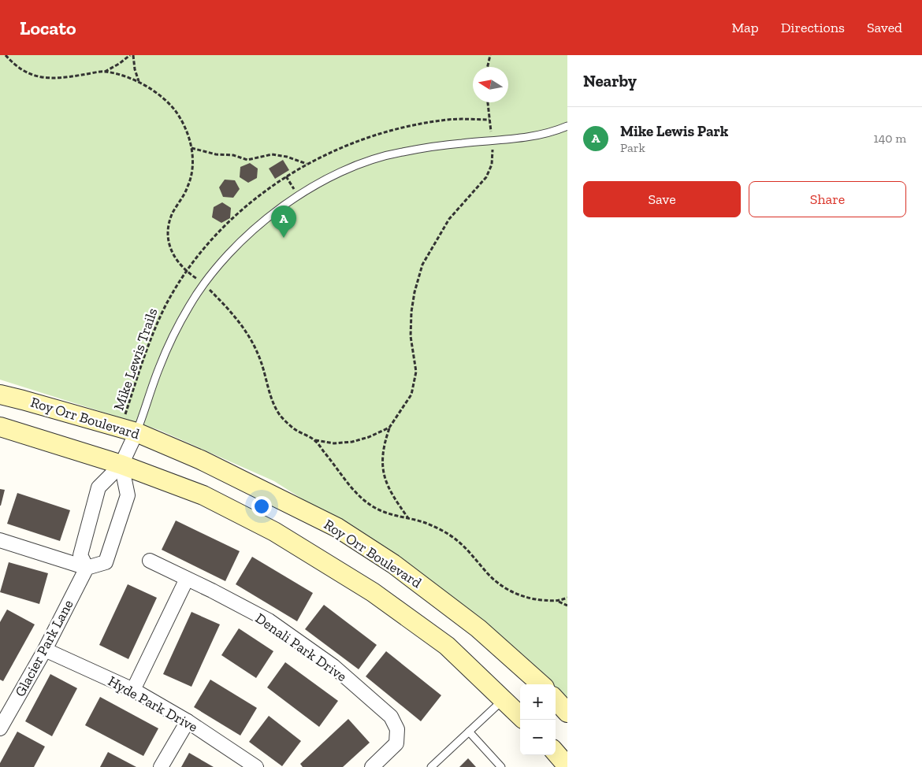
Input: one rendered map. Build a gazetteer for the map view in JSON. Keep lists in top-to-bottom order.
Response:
{
  "streets": {
    "main road": ["Roy Orr Boulevard"],
    "street": ["Denali Park Drive", "Glacier Park Lane", "Hyde Park Drive"],
    "path": ["Mike Lewis Trails"]
  },
  "crossings": [
    ["Mike Lewis Trails", "Roy Orr Boulevard"],
    ["Glacier Park Lane", "Hyde Park Drive"]
  ],
  "north": "left",
  "page": {
    "header": "Locato",
    "nav": ["Map", "Directions", "Saved"],
    "heading": "Nearby",
    "list": [
      {
        "mark": "A",
        "name": "Mike Lewis Park",
        "note": "Park",
        "value": "140 m"
      }
    ],
    "buttons": ["Save", "Share"],
    "pins": "A",
    "map_buttons": ["+", "−"]
  }
}
